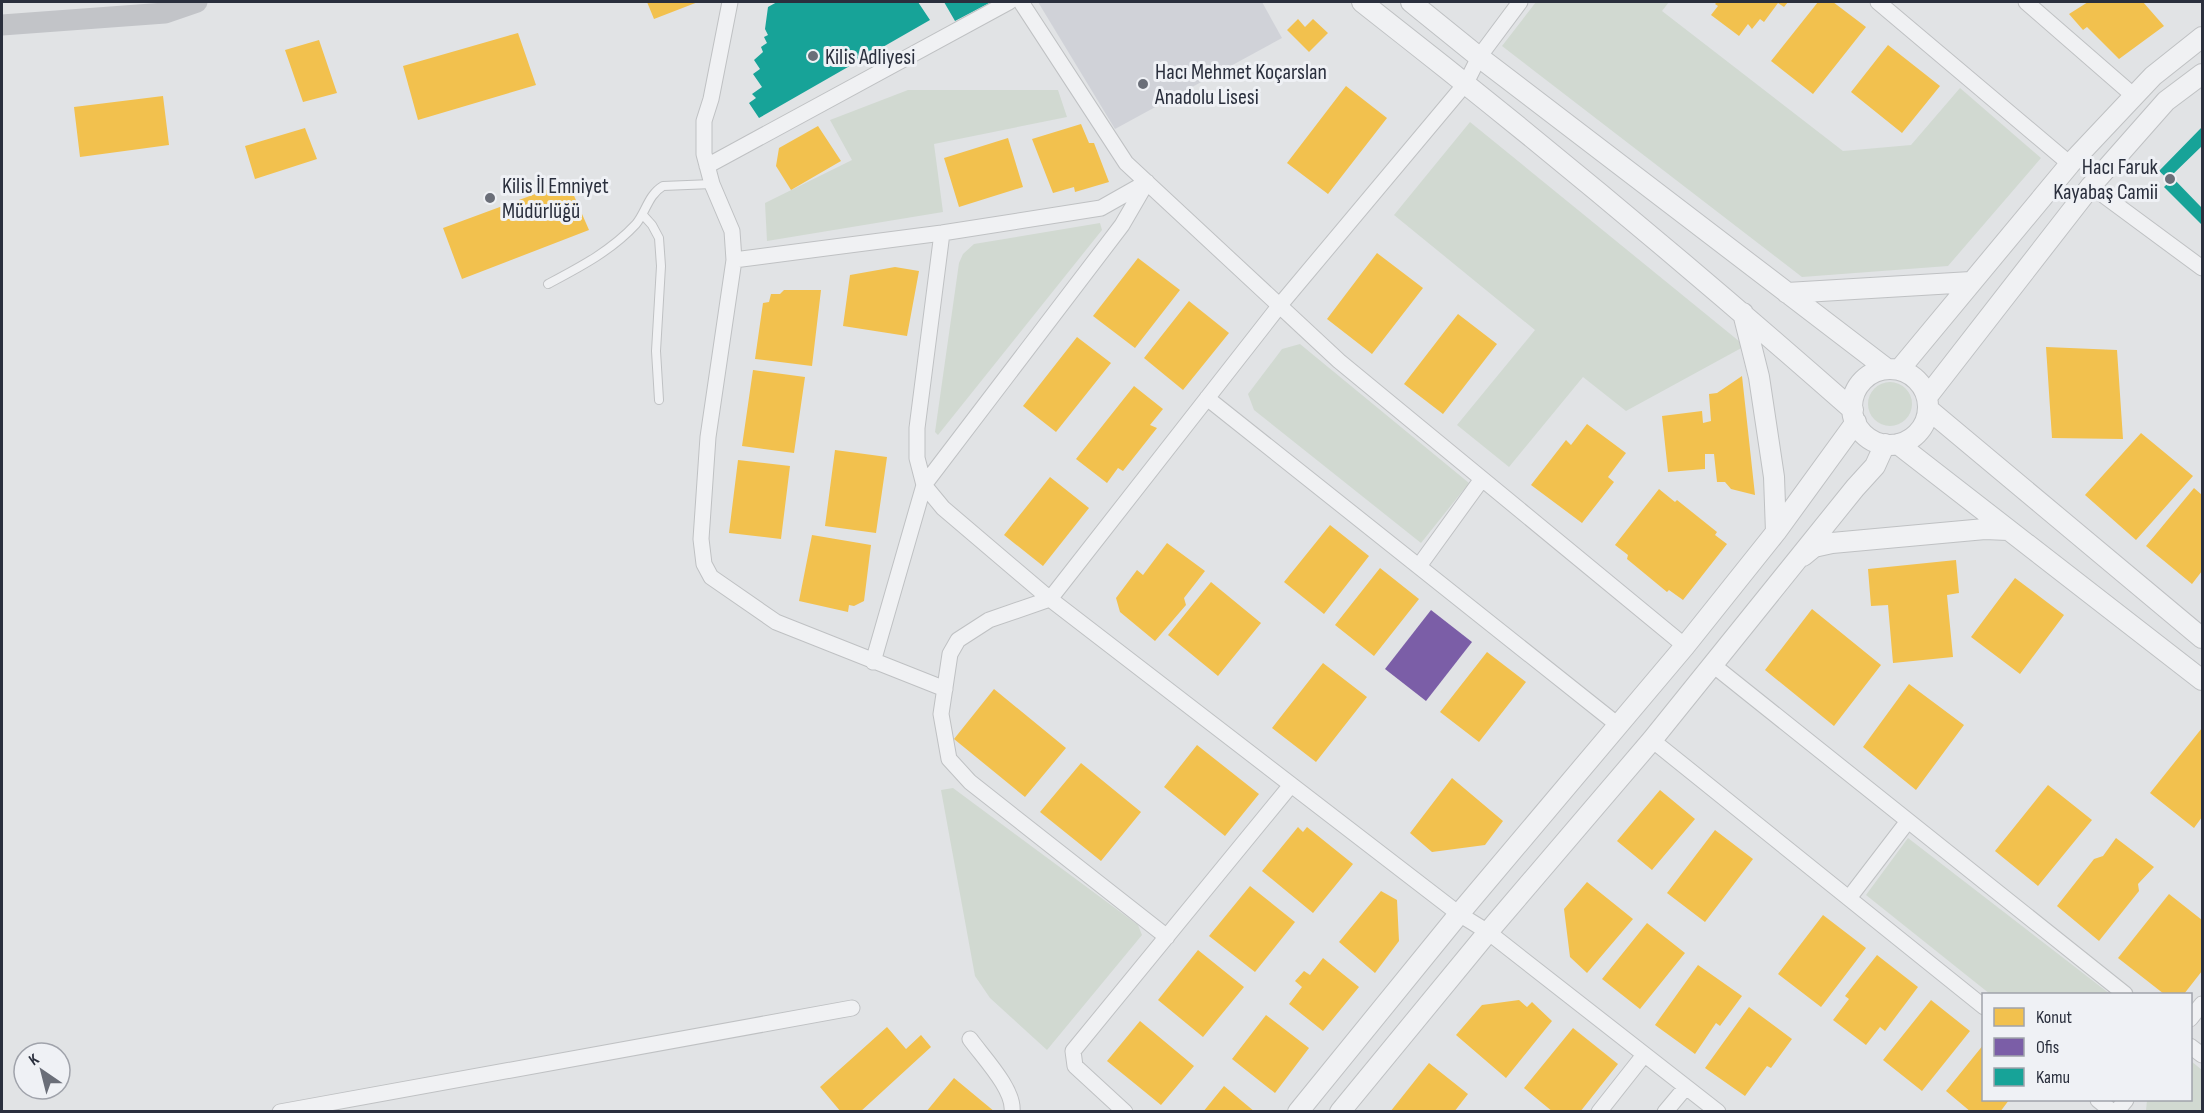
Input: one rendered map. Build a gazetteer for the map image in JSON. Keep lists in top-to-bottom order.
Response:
{
  "places": [
    "Kilis Adliyesi",
    "Hacı Mehmet Koçarslan Anadolu Lisesi",
    "Hacı Faruk Kayabaş Camii",
    "Kilis İl Emniyet Müdürlüğü"
  ],
  "legend": ["Konut", "Ofis", "Kamu"],
  "north": "top left"
}
